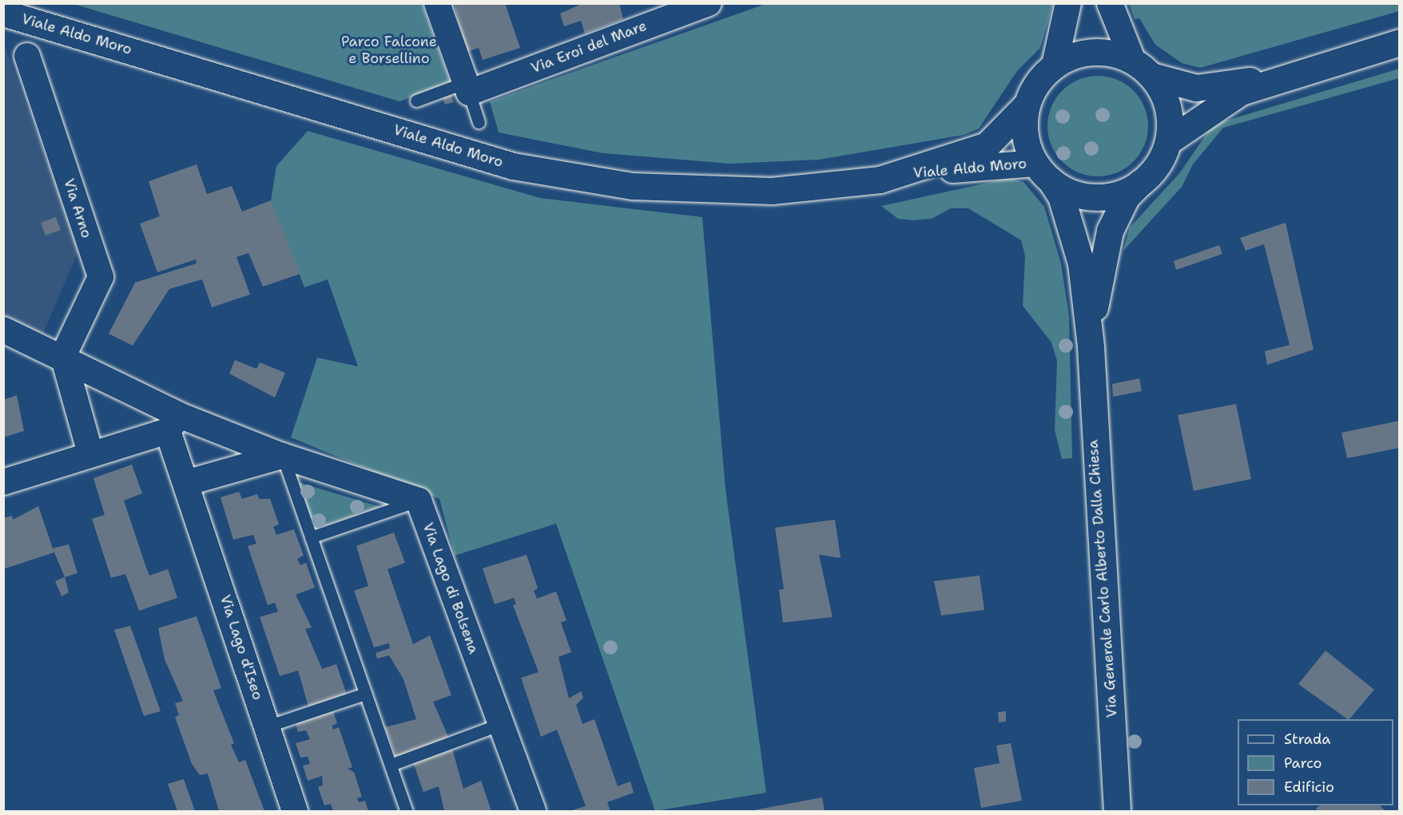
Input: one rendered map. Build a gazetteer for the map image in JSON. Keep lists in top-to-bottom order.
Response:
{
  "streets": {
    "main road": ["Viale Aldo Moro", "Via Generale Carlo Alberto Dalla Chiesa"],
    "street": [
      "Via Eroi del Mare",
      "Via Arno",
      "Via Lago di Bolsena",
      "Via Lago d'Iseo"
    ]
  },
  "parks": ["Parco Falcone e Borsellino"],
  "legend": ["Strada", "Parco", "Edificio"]
}
